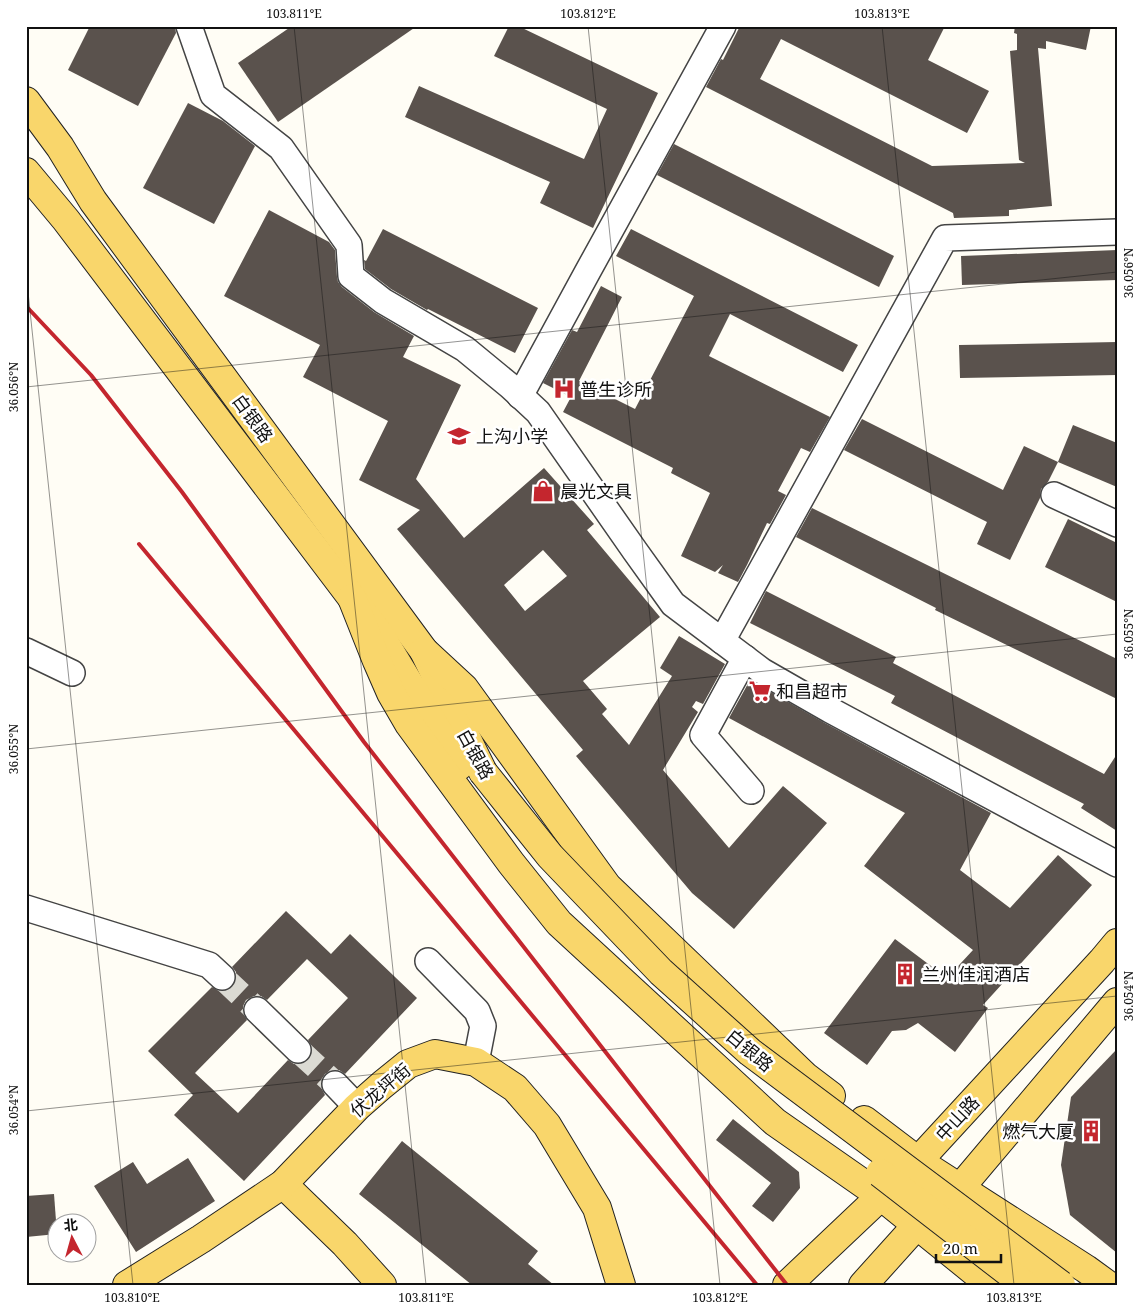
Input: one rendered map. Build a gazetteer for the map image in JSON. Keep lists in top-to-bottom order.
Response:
{
  "streets": {
    "main road": ["白银路", "伏龙坪街", "中山路"]
  },
  "places": {
    "hospital": ["普生诊所"],
    "school or university": ["上沟小学"],
    "shop": ["晨光文具"],
    "supermarket": ["和昌超市"],
    "building": ["兰州佳润酒店", "燃气大厦"]
  },
  "scale_bar": "20 m",
  "north": "top",
  "coordinates": [
    "103.811°E",
    "103.812°E",
    "103.813°E",
    "36.056°N",
    "36.055°N",
    "36.054°N",
    "103.810°E"
  ]
}
